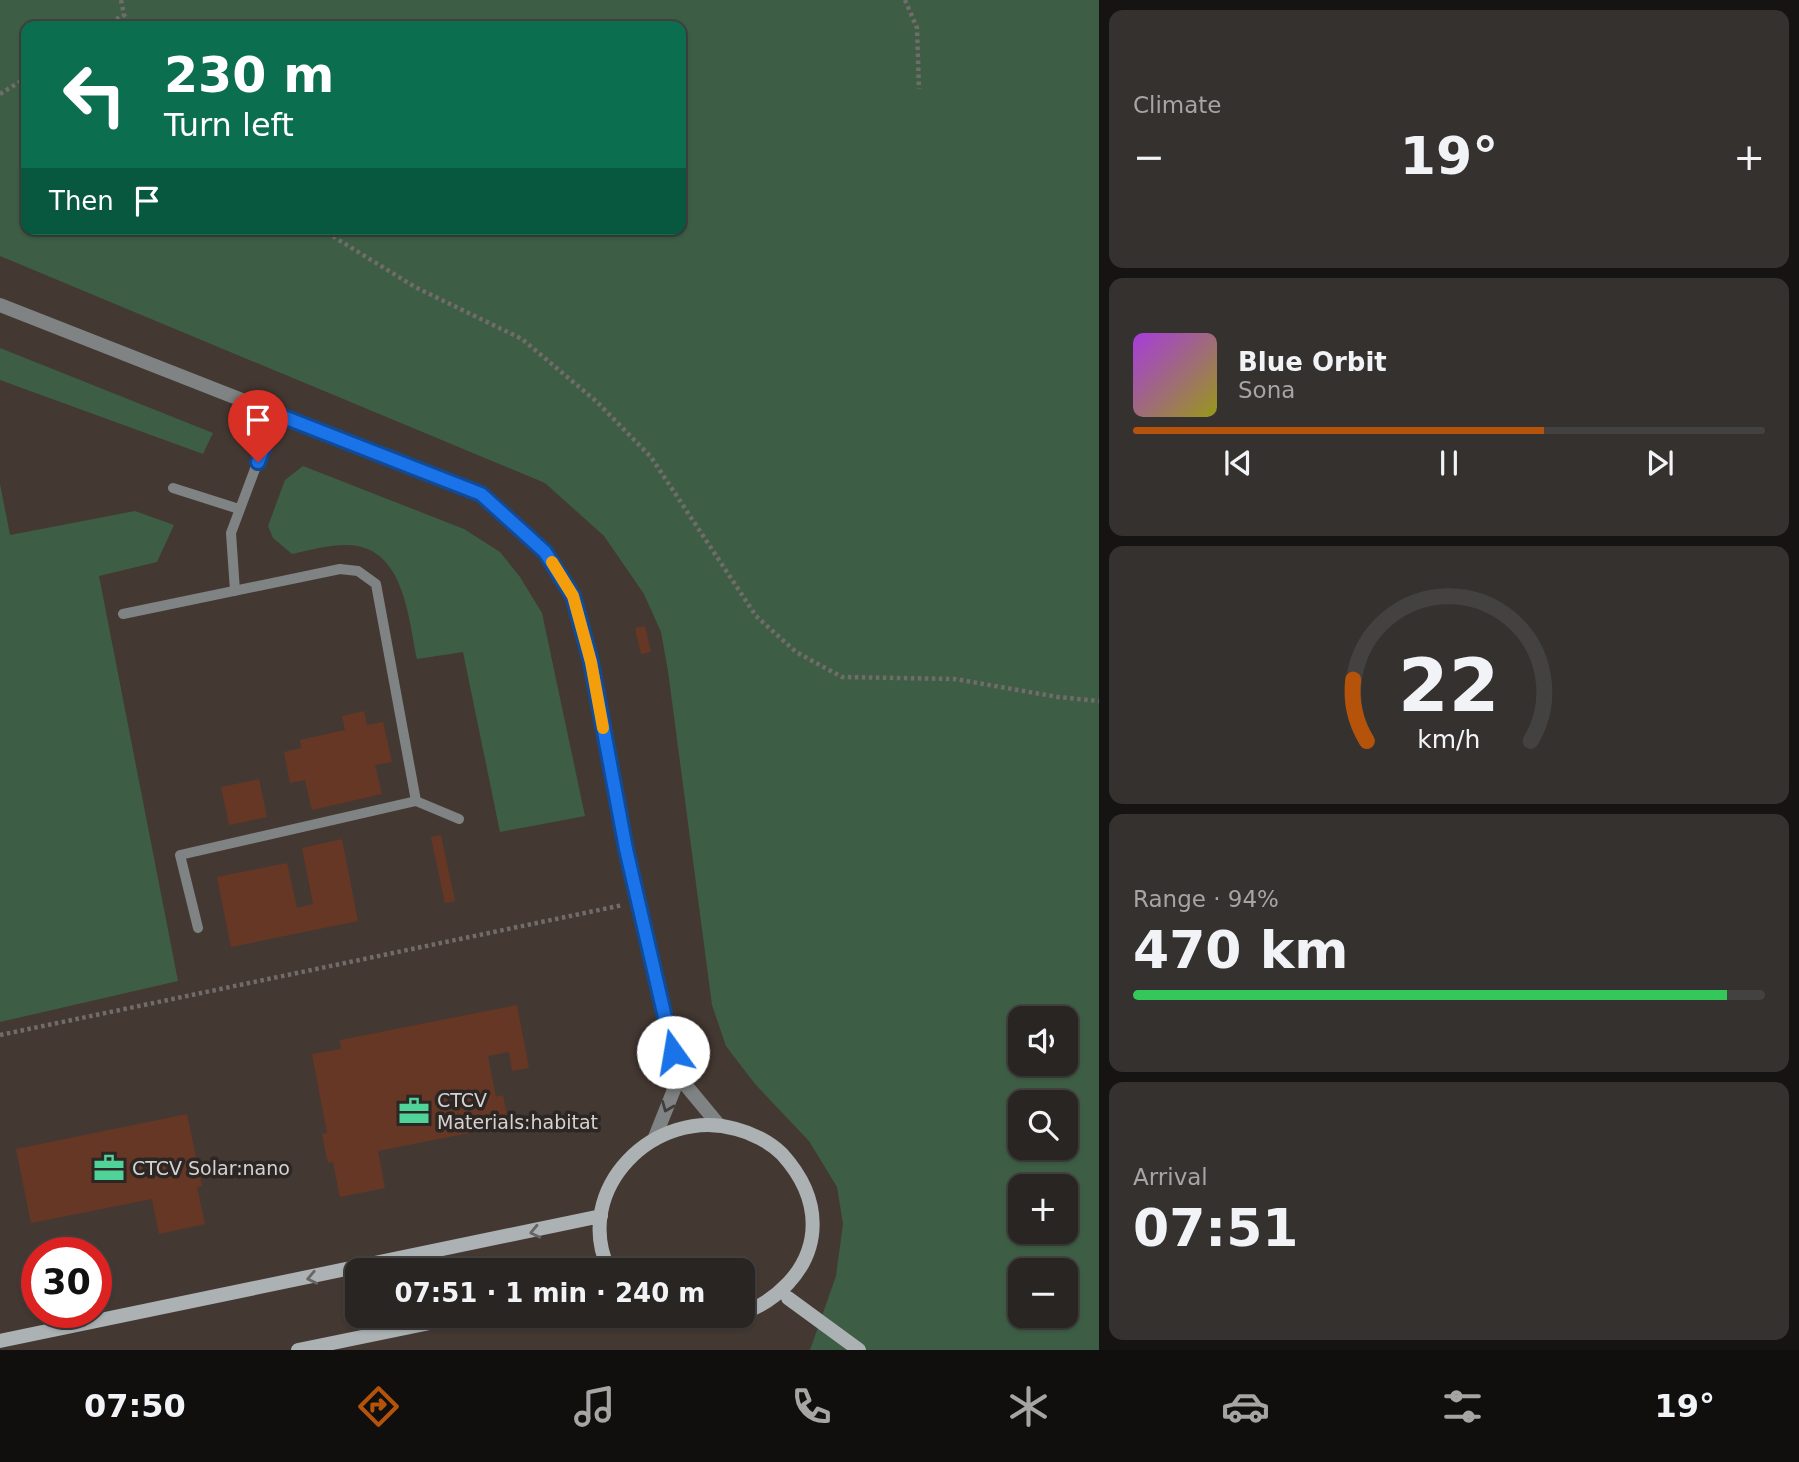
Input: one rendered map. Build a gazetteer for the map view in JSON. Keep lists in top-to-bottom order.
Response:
{
  "places": {
    "office": ["CTCV Materials:habitat", "CTCV Solar:nano"]
  },
  "page": {
    "tile": [
      "Climate",
      ["Range · 94%", "470 km"],
      ["Arrival", "07:51"]
    ],
    "turn": ["230 m", "Turn left"],
    "heat": ["−", "19°", "+"],
    "then": "Then",
    "song": ["Blue Orbit", "Sona"],
    "map_buttons": ["+", "−"],
    "limit": "30",
    "trip": "07:51 · 1 min · 240 m",
    "tabs": ["07:50", "19°"],
    "gauge": ["22", "km/h"]
  }
}
